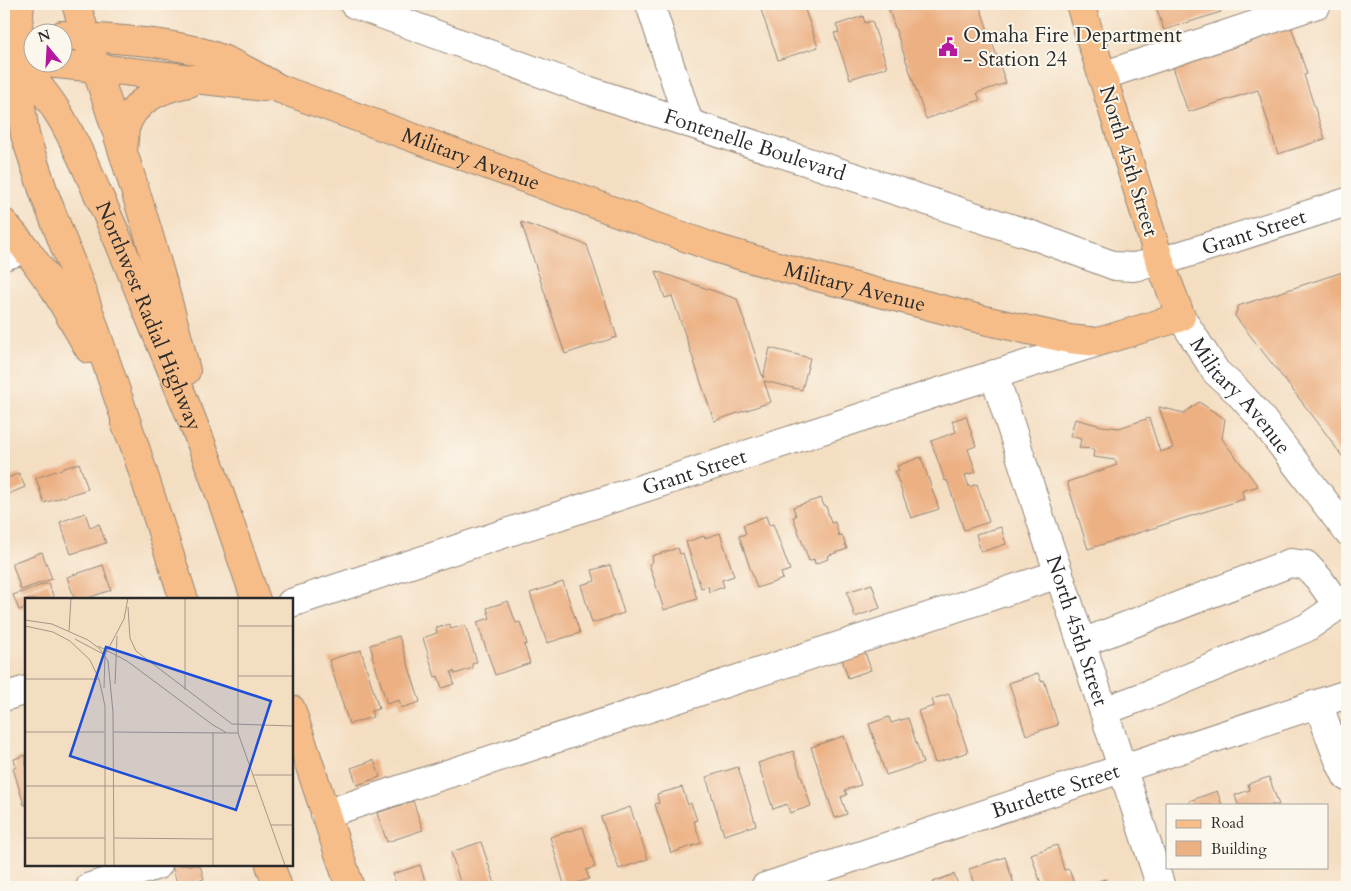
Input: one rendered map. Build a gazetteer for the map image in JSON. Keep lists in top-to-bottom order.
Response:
{
  "streets": {
    "main road": ["Military Avenue", "North 45th Street", "Northwest Radial Highway"],
    "street": ["Fontenelle Boulevard", "Grant Street", "Burdette Street"]
  },
  "crossings": [
    ["Fontenelle Boulevard", "North 45th Street"],
    ["Fontenelle Boulevard", "Grant Street"],
    ["Military Avenue", "North 45th Street"],
    ["Military Avenue", "Grant Street"],
    ["Military Avenue", "Northwest Radial Highway"],
    ["North 45th Street", "Grant Street"],
    ["North 45th Street", "Burdette Street"]
  ],
  "places": {
    "public building": ["Omaha Fire Department - Station 24"]
  },
  "legend": ["Road", "Building"],
  "north": "top"
}
